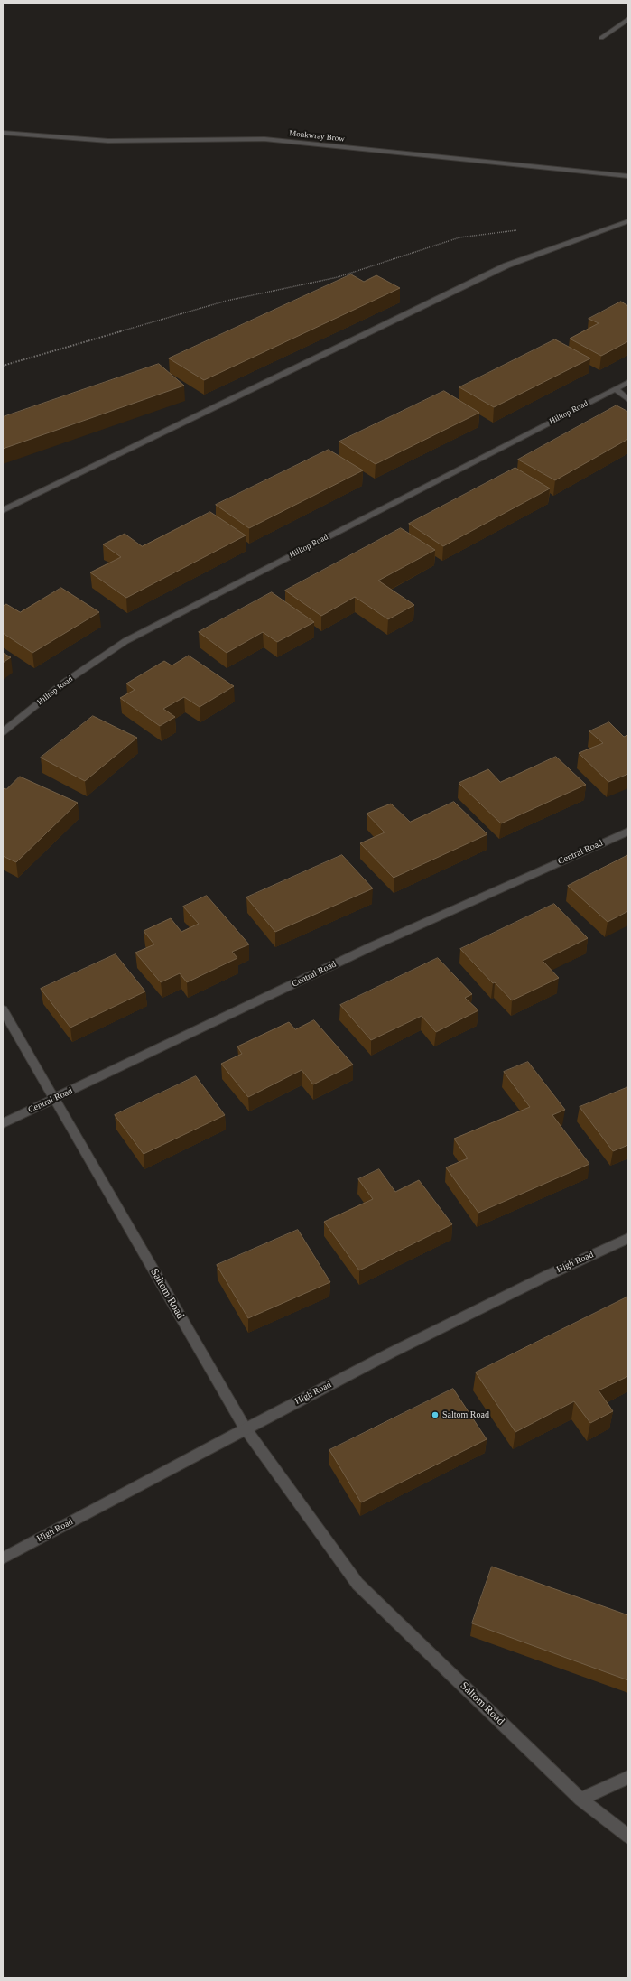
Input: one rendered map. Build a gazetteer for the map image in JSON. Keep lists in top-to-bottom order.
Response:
{
  "streets": {
    "street": [
      "Monkwray Brow",
      "Hilltop Road",
      "Central Road",
      "High Road",
      "Saltom Road"
    ]
  },
  "crossings": [
    ["Central Road", "Saltom Road"],
    ["High Road", "Saltom Road"]
  ],
  "places": ["Saltom Road"]
}
